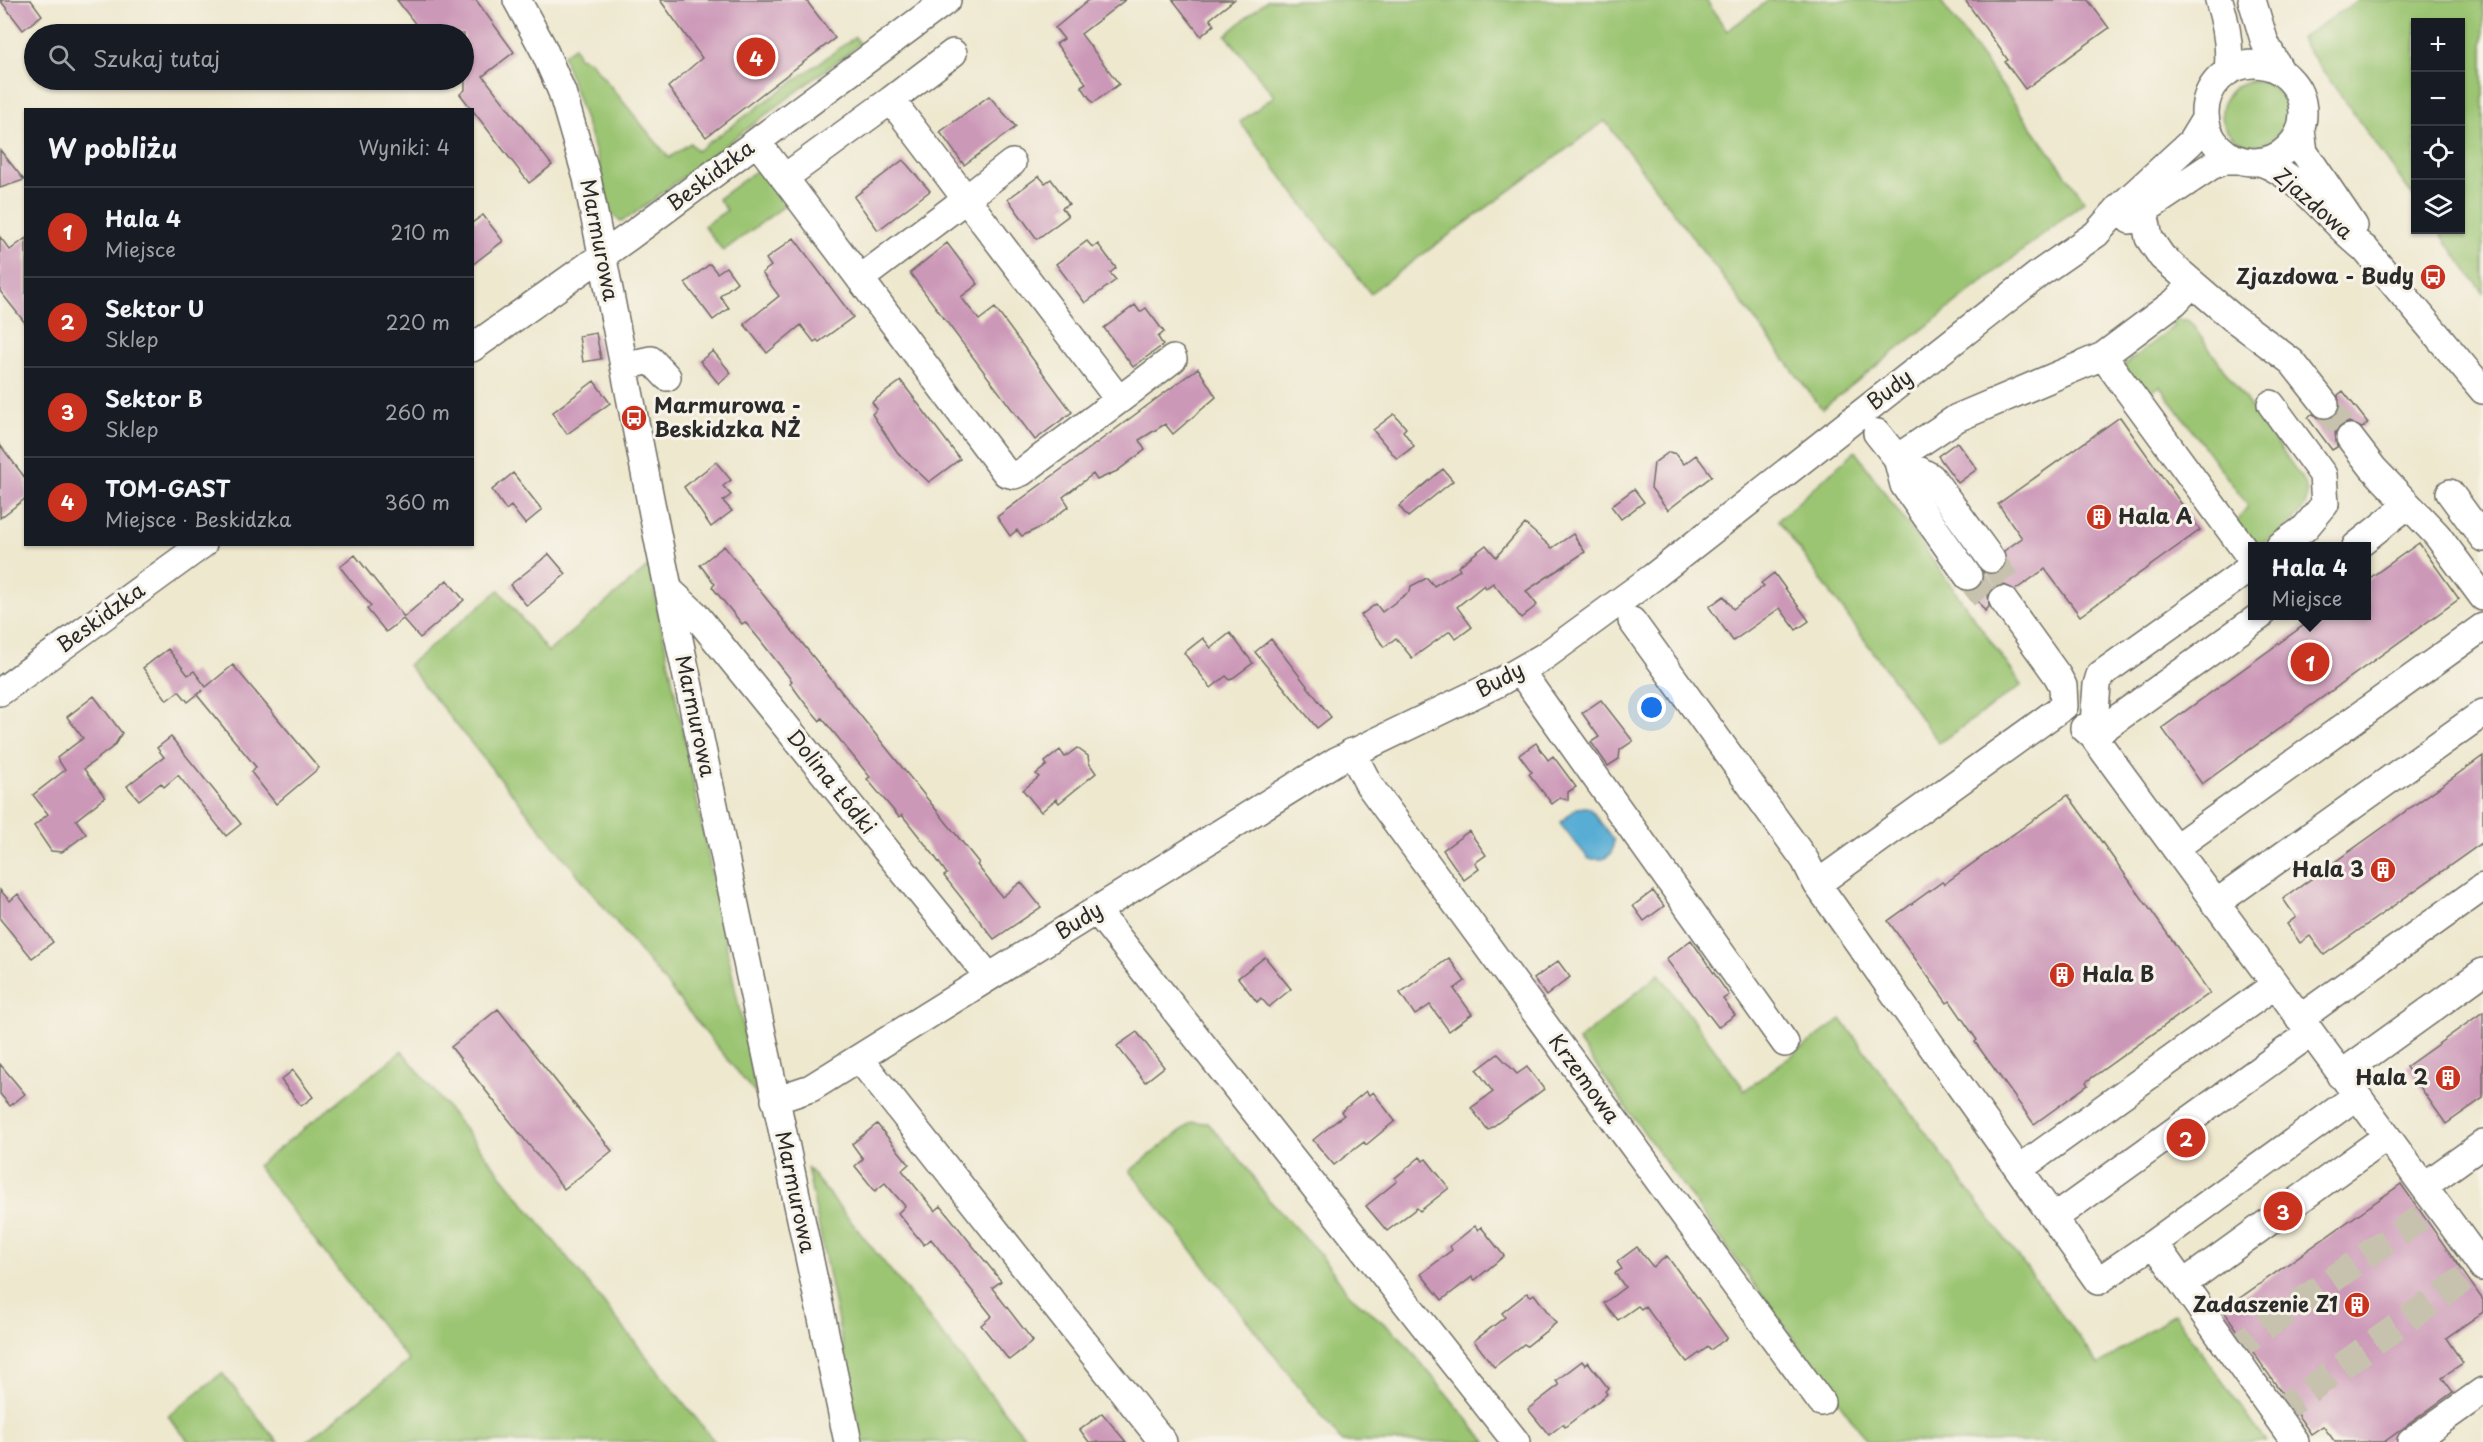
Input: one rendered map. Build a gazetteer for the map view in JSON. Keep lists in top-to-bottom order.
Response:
{
  "streets": {
    "street": [
      "Beskidzka",
      "Zjazdowa",
      "Marmurowa",
      "Budy",
      "Dolina Łódki",
      "Krzemowa"
    ]
  },
  "crossings": [
    ["Beskidzka", "Marmurowa"],
    ["Zjazdowa", "Budy"],
    ["Marmurowa", "Budy"],
    ["Marmurowa", "Dolina Łódki"],
    ["Budy", "Dolina Łódki"],
    ["Budy", "Krzemowa"]
  ],
  "places": {
    "bus stop": ["Zjazdowa - Budy", "Marmurowa - Beskidzka NŻ"],
    "building": [
      "Hala A",
      "Hala 3",
      "Hala B",
      "Hala 2",
      "Zadaszenie Z1"
    ]
  },
  "page": {
    "map_buttons": ["+", "−"],
    "search": "Szukaj tutaj",
    "pins": [
      "4",
      "1",
      "2",
      "3"
    ],
    "heading": ["W pobliżu", "Wyniki: 4"],
    "list": [
      {
        "mark": "1",
        "name": "Hala 4",
        "note": "Miejsce",
        "value": "210 m"
      },
      {
        "mark": "2",
        "name": "Sektor U",
        "note": "Sklep",
        "value": "220 m"
      },
      {
        "mark": "3",
        "name": "Sektor B",
        "note": "Sklep",
        "value": "260 m"
      },
      {
        "mark": "4",
        "name": "TOM-GAST",
        "note": "Miejsce · Beskidzka",
        "value": "360 m"
      }
    ],
    "popup": ["Hala 4", "Miejsce"]
  }
}
